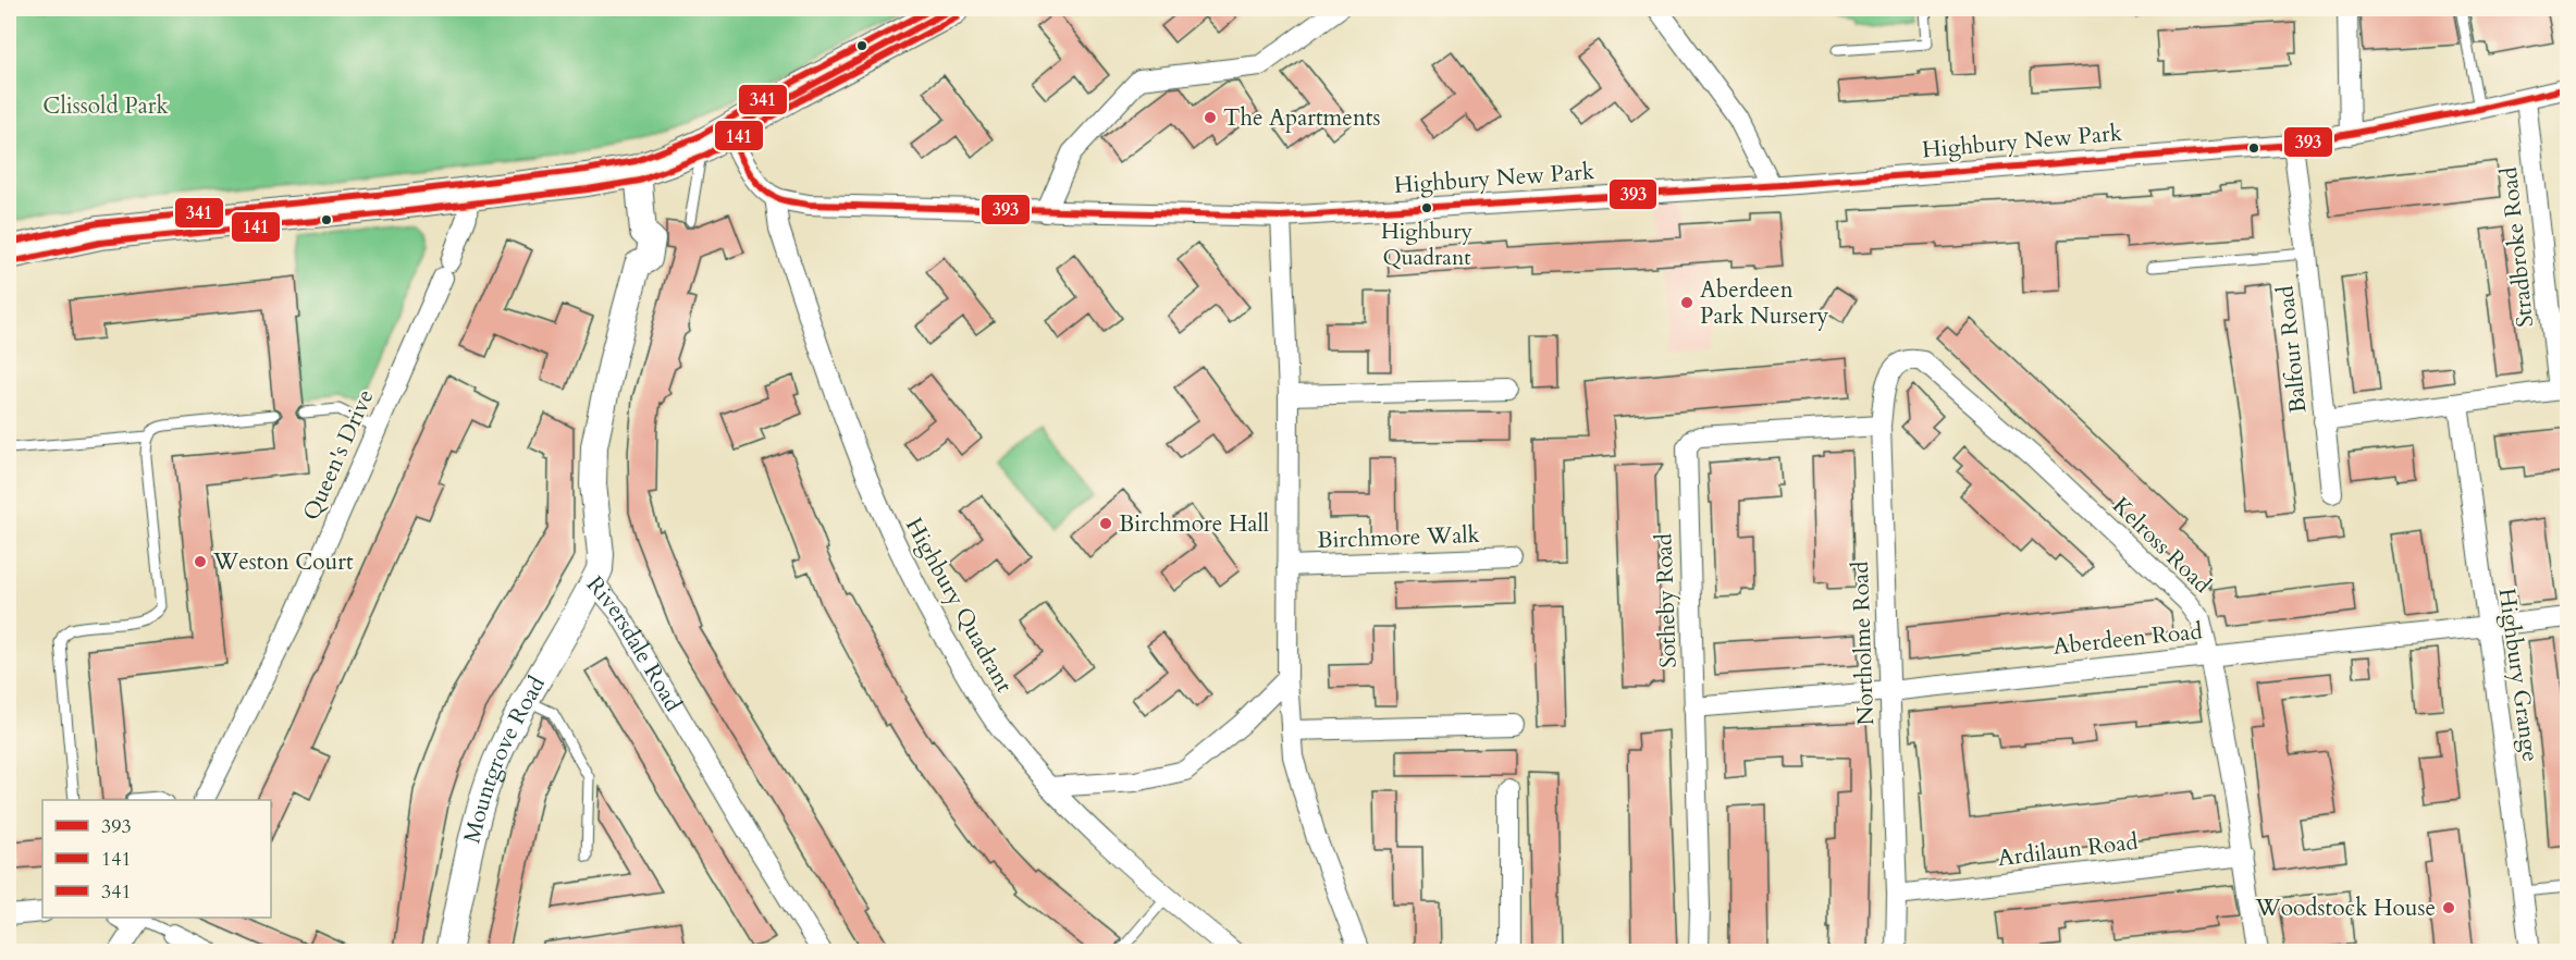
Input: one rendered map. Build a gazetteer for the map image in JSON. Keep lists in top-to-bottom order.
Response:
{
  "streets": {
    "street": [
      "Highbury New Park",
      "Stradbroke Road",
      "Balfour Road",
      "Queen's Drive",
      "Birchmore Walk",
      "Kelross Road",
      "Sotheby Road",
      "Highbury Quadrant",
      "Aberdeen Road",
      "Northolme Road",
      "Riversdale Road",
      "Highbury Grange",
      "Mountgrove Road",
      "Ardilaun Road"
    ]
  },
  "crossings": [
    ["Highbury New Park", "Stradbroke Road"],
    ["Highbury New Park", "Balfour Road"],
    ["Highbury New Park", "Highbury Quadrant"],
    ["Stradbroke Road", "Balfour Road"],
    ["Balfour Road", "Highbury Grange"],
    ["Kelross Road", "Aberdeen Road"],
    ["Kelross Road", "Northolme Road"],
    ["Kelross Road", "Ardilaun Road"],
    ["Sotheby Road", "Aberdeen Road"],
    ["Sotheby Road", "Northolme Road"],
    ["Aberdeen Road", "Northolme Road"],
    ["Aberdeen Road", "Highbury Grange"],
    ["Northolme Road", "Ardilaun Road"],
    ["Riversdale Road", "Mountgrove Road"]
  ],
  "parks": ["Clissold Park"],
  "places": [
    "The Apartments",
    "Highbury Quadrant",
    "Aberdeen Park Nursery",
    "Birchmore Hall",
    "Weston Court",
    "Woodstock House"
  ],
  "lines": ["transit line 393", "transit line 341", "transit line 141"],
  "legend": ["393", "141", "341"]
}
